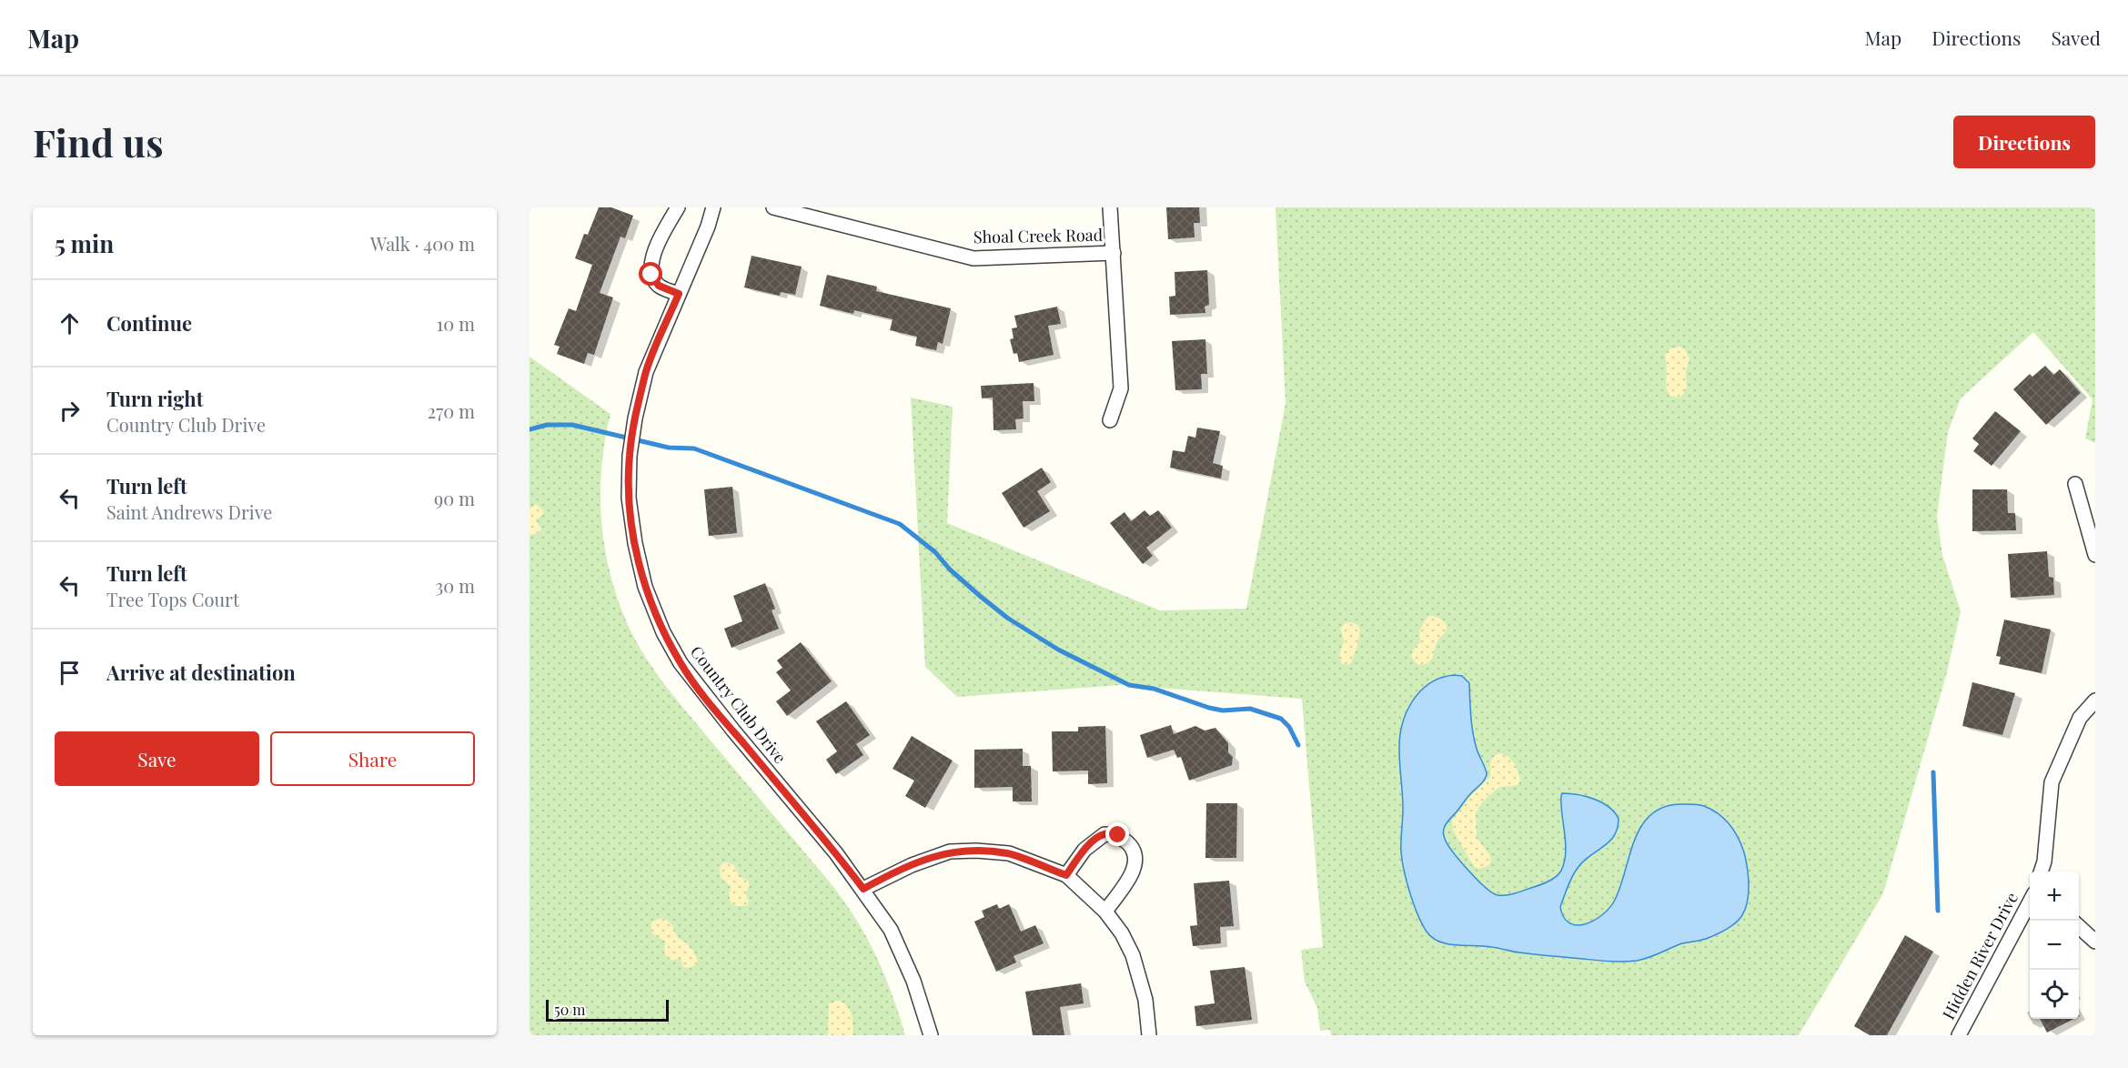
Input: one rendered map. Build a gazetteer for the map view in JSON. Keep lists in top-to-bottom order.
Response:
{
  "streets": {
    "street": ["Shoal Creek Road", "Country Club Drive", "Hidden River Drive"]
  },
  "scale_bar": "50 m",
  "page": {
    "header": "Map",
    "nav": ["Map", "Directions", "Saved"],
    "buttons": [
      "Directions",
      ["Save", "Share"]
    ],
    "title": "Find us",
    "heading": ["5 min", "Walk · 400 m"],
    "list": [
      ["Continue", "10 m"],
      ["Turn right", "Country Club Drive", "270 m"],
      ["Turn left", "Saint Andrews Drive", "90 m"],
      ["Turn left", "Tree Tops Court", "30 m"],
      "Arrive at destination"
    ],
    "map_buttons": ["+", "−"],
    "scale": "50 m"
  }
}
